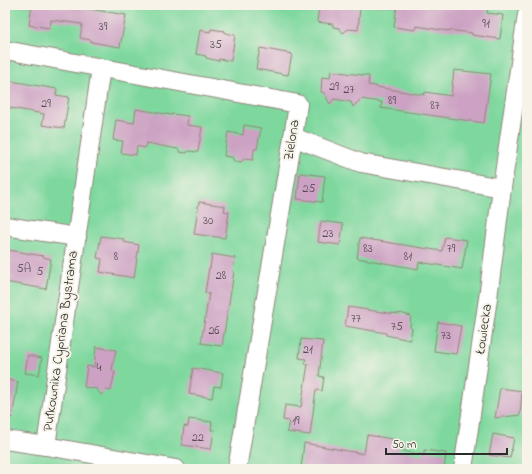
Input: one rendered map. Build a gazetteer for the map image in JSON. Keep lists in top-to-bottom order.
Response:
{
  "streets": {
    "street": ["Zielona", "Łowiecka", "Pułkownika Cypriana Bystrama"]
  },
  "crossings": [
    ["Zielona", "Pułkownika Cypriana Bystrama"]
  ],
  "house_numbers": [
    "91",
    "39",
    "35",
    "29",
    "27",
    "89",
    "29",
    "87",
    "25",
    "30",
    "23",
    "83",
    "79",
    "8",
    "81",
    "5A",
    "5",
    "28",
    "77",
    "75",
    "26",
    "73",
    "21",
    "4",
    "19",
    "22"
  ],
  "scale_bar": "50 m"
}
